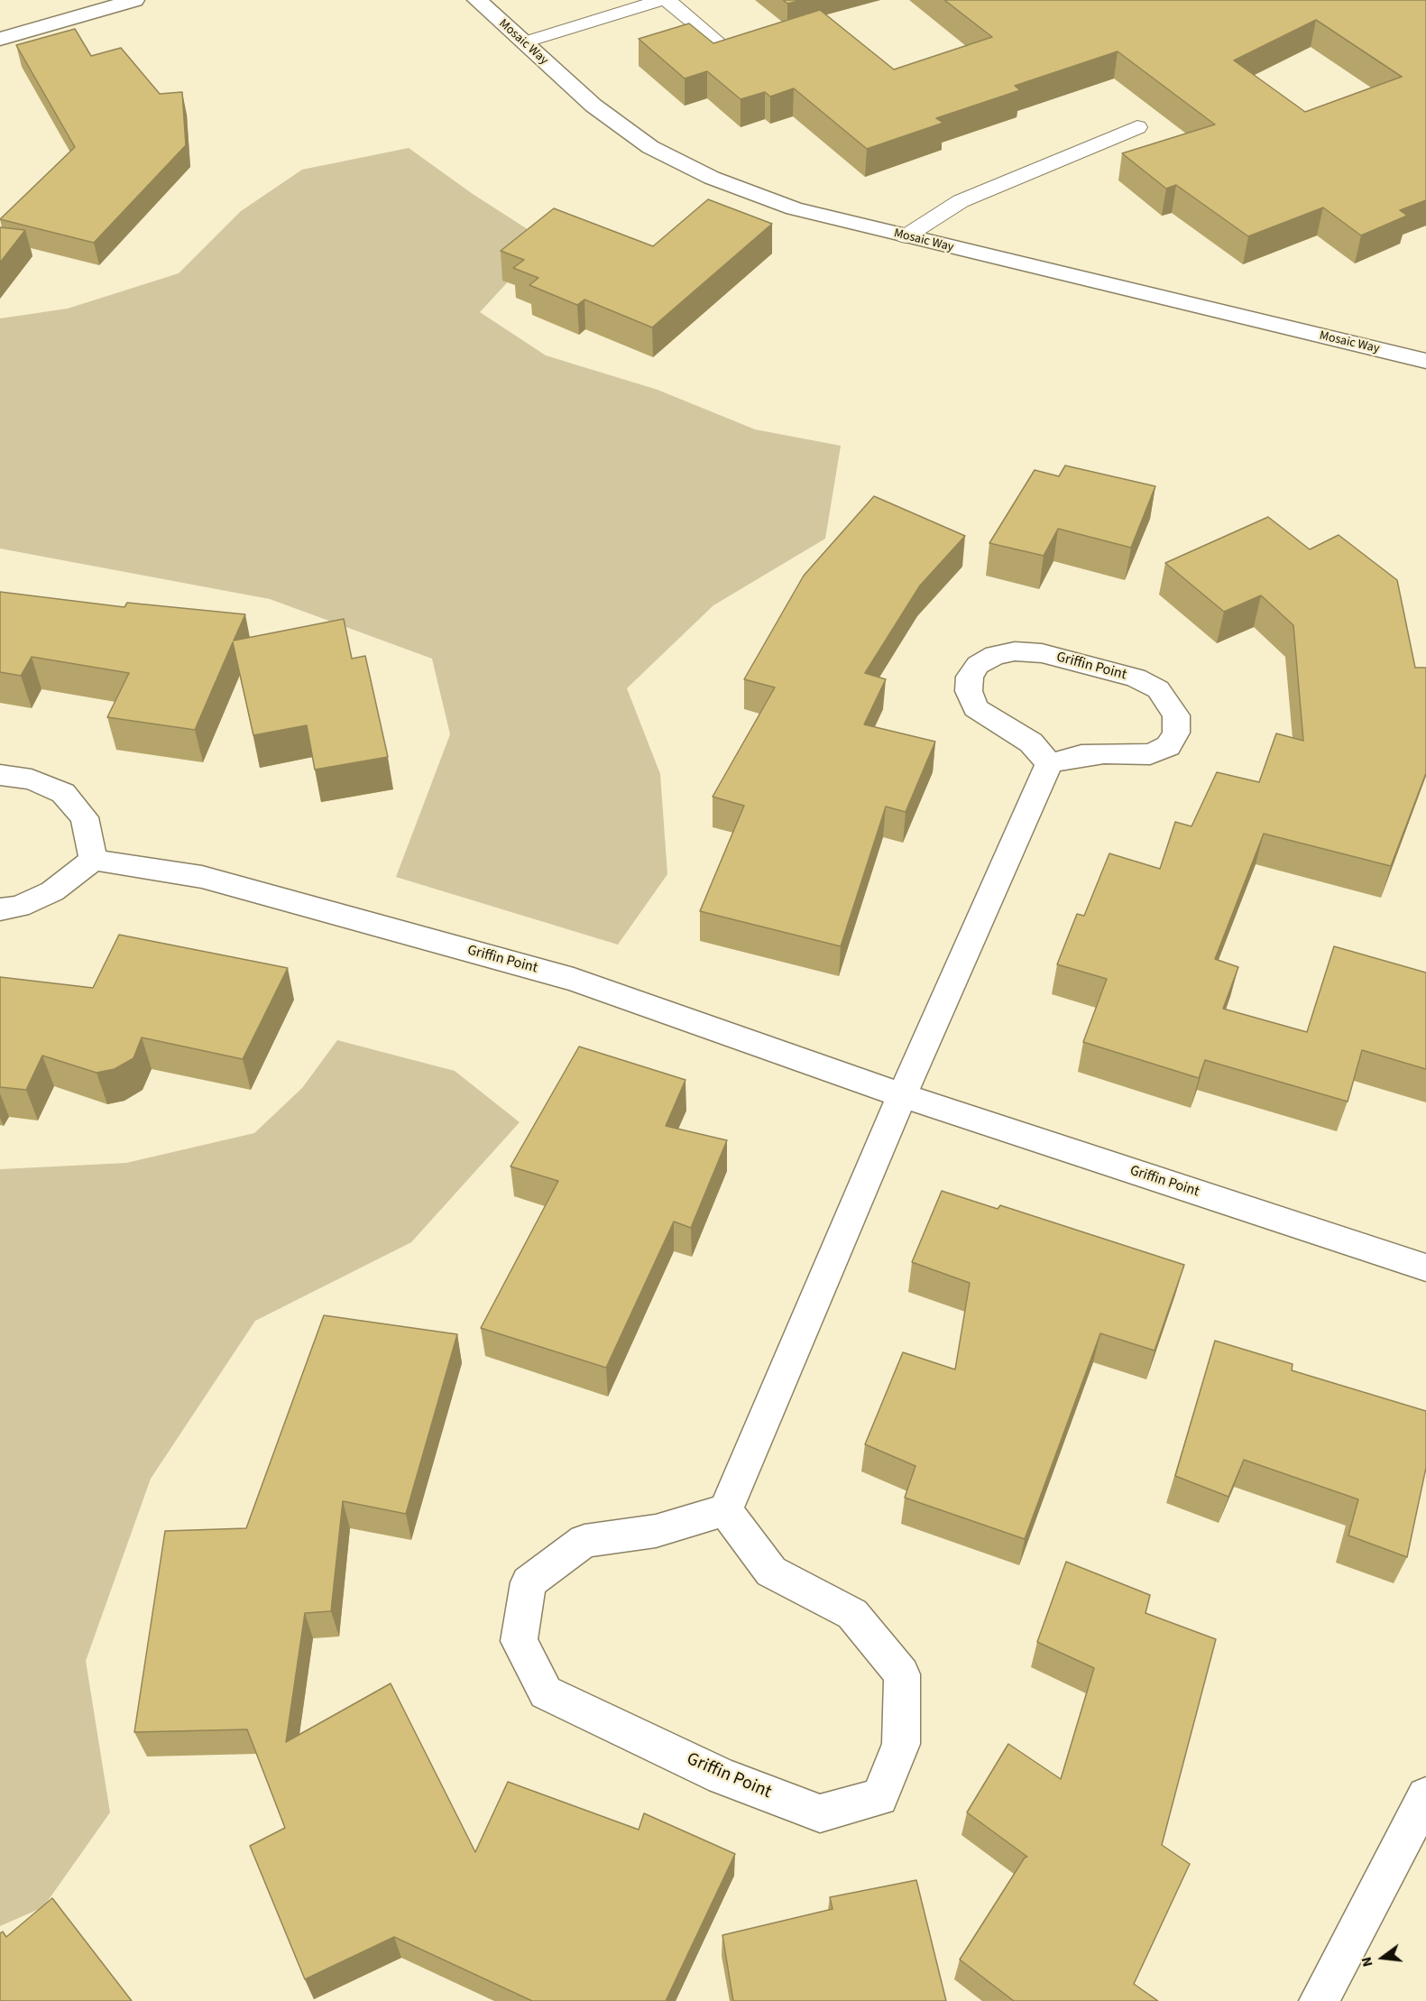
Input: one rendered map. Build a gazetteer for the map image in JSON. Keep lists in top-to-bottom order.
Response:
{
  "streets": {
    "street": ["Mosaic Way", "Griffin Point"]
  },
  "north": "left"
}
